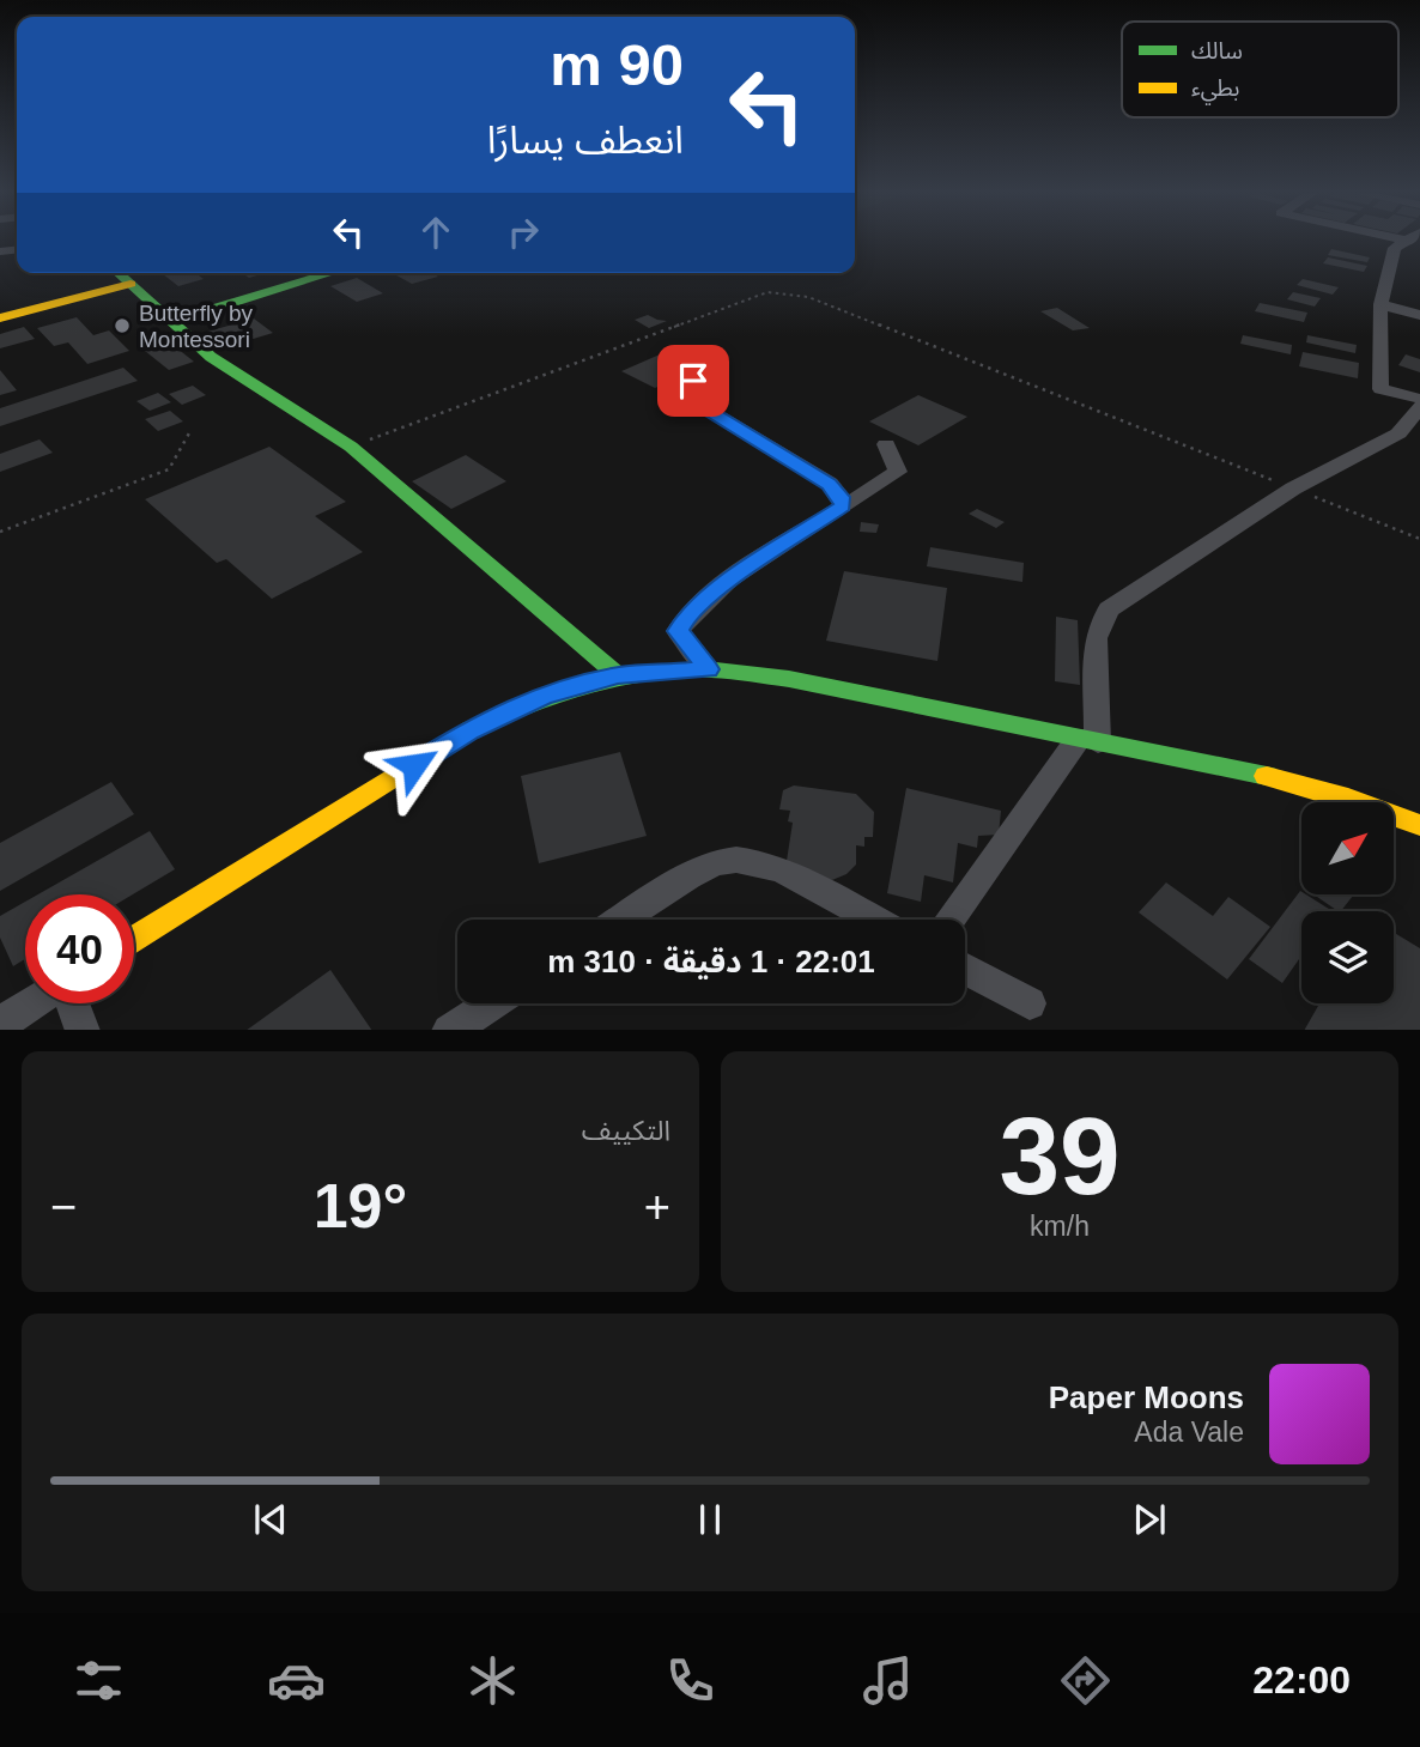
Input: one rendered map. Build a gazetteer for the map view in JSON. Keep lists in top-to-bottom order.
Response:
{
  "places": ["Butterfly by Montessori"],
  "legend": ["سالك", "بطيء"],
  "north": "top right",
  "page": {
    "turn": ["90 m", "انعطف يسارًا"],
    "limit": "40",
    "trip": "22:01 · 1 دقيقة · 310 m",
    "tile": [
      ["39", "km/h"],
      "التكييف"
    ],
    "heat": ["−", "19°", "+"],
    "song": ["Paper Moons", "Ada Vale"],
    "tabs": "22:00"
  }
}
